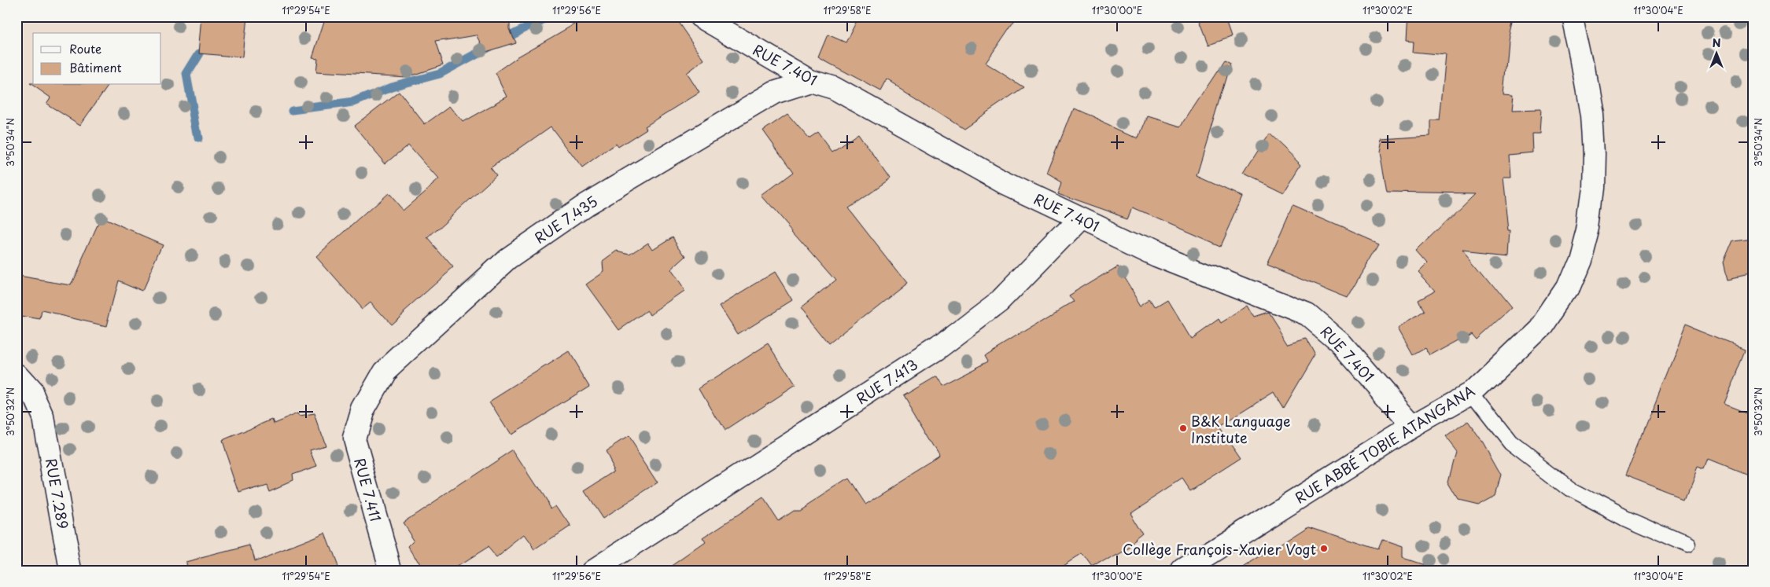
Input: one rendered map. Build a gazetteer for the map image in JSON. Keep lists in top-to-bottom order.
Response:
{
  "streets": {
    "street": [
      "RUE 7.401",
      "RUE 7.435",
      "RUE 7.413",
      "RUE ABBÉ TOBIE ATANGANA",
      "RUE 7.411",
      "RUE 7.289"
    ]
  },
  "crossings": [
    ["RUE 7.401", "RUE 7.435"],
    ["RUE 7.401", "RUE 7.413"],
    ["RUE 7.401", "RUE ABBÉ TOBIE ATANGANA"],
    ["RUE 7.435", "RUE 7.411"]
  ],
  "places": ["B&K Language Institute", "Collège François-Xavier Vogt"],
  "legend": ["Route", "Bâtiment"],
  "north": "top",
  "coordinates": [
    "11°29'54\"E",
    "11°29'56\"E",
    "11°29'58\"E",
    "11°30'00\"E",
    "11°30'02\"E",
    "11°30'04\"E",
    "3°50'34\"N",
    "3°50'32\"N"
  ]
}
